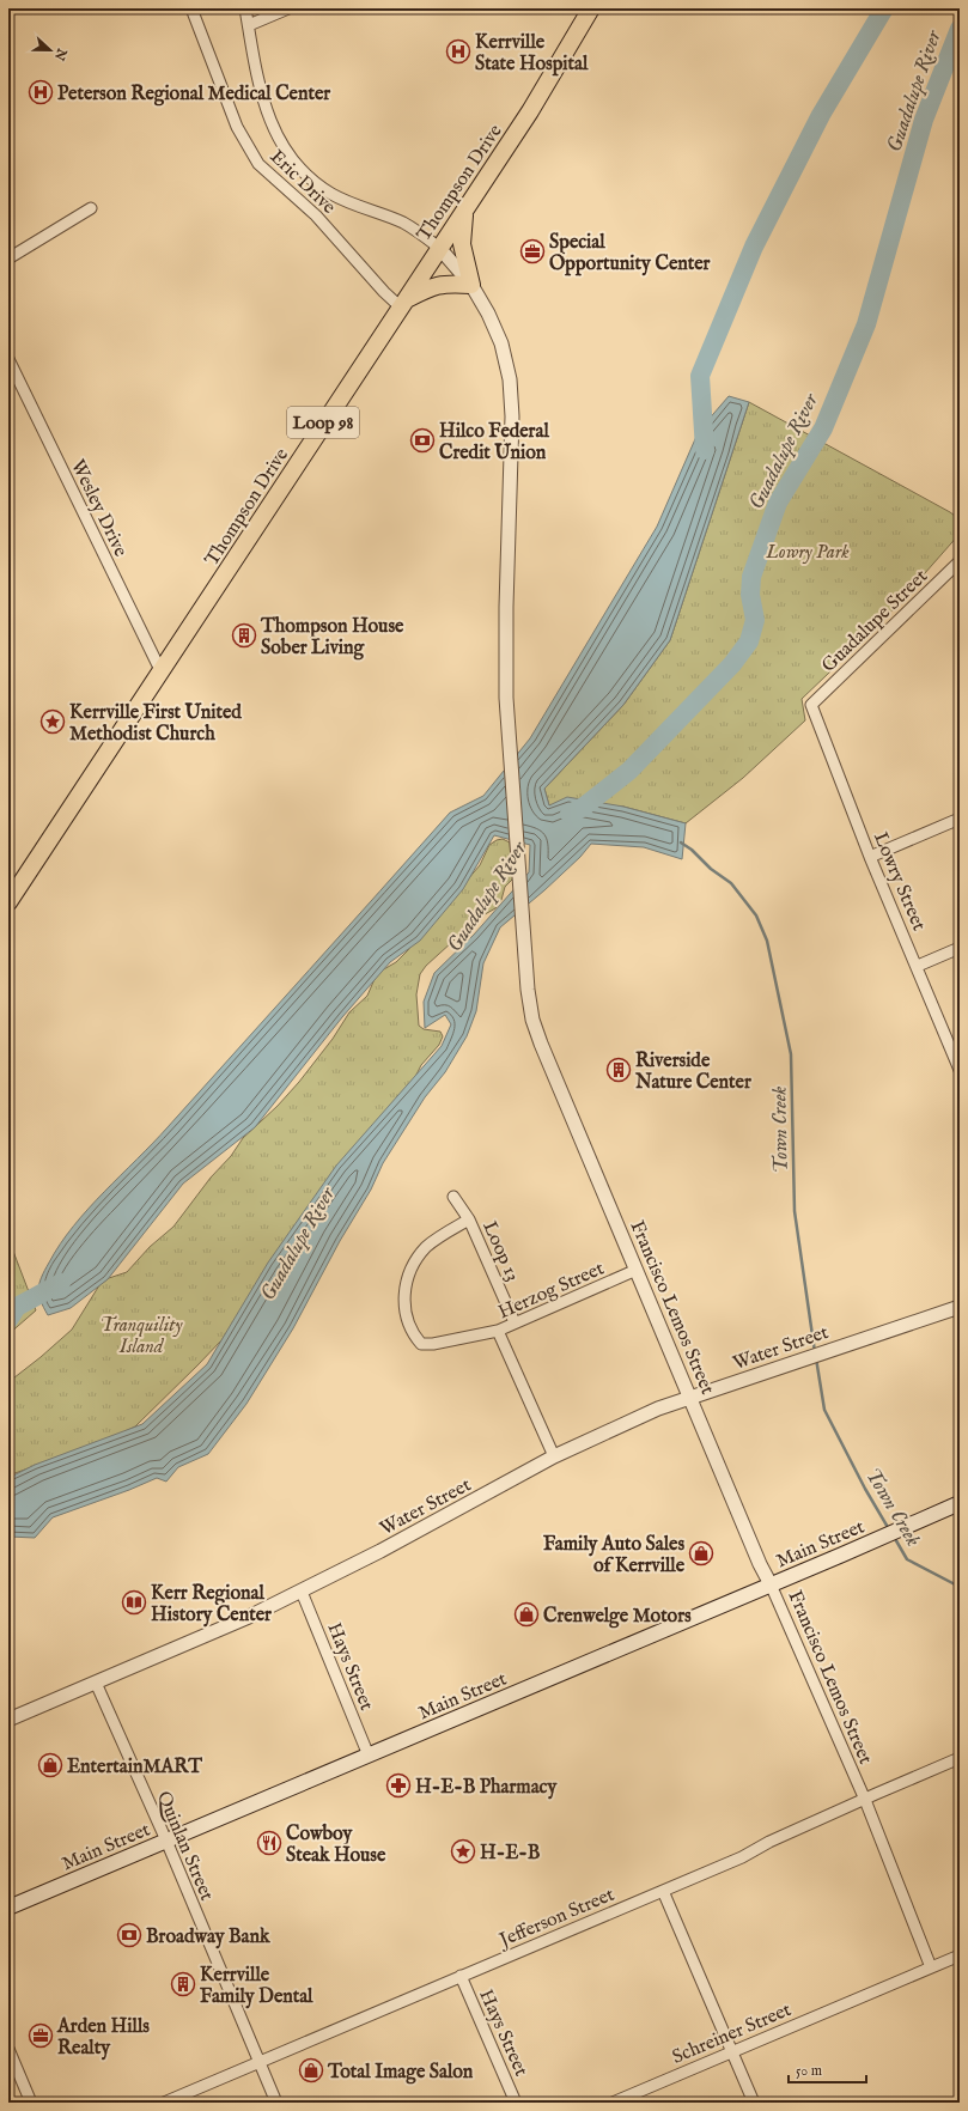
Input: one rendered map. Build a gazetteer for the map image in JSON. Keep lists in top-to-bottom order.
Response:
{
  "streets": {
    "main road": ["Thompson Drive", "Loop 98", "Main Street"],
    "street": [
      "Eric Drive",
      "Wesley Drive",
      "Guadalupe Street",
      "Lowry Street",
      "Loop 13",
      "Herzog Street",
      "Francisco Lemos Street",
      "Water Street",
      "Hays Street",
      "Quinlan Street",
      "Jefferson Street",
      "Schreiner Street"
    ]
  },
  "crossings": [
    ["Eric Drive", "Thompson Drive"],
    ["Thompson Drive", "Wesley Drive"],
    ["Thompson Drive", "Francisco Lemos Street"],
    ["Guadalupe Street", "Lowry Street"],
    ["Loop 13", "Herzog Street"],
    ["Herzog Street", "Francisco Lemos Street"],
    ["Herzog Street", "Water Street"],
    ["Francisco Lemos Street", "Water Street"],
    ["Francisco Lemos Street", "Main Street"],
    ["Francisco Lemos Street", "Jefferson Street"],
    ["Francisco Lemos Street", "Schreiner Street"],
    ["Water Street", "Hays Street"],
    ["Water Street", "Quinlan Street"],
    ["Main Street", "Hays Street"],
    ["Main Street", "Quinlan Street"],
    ["Hays Street", "Jefferson Street"],
    ["Quinlan Street", "Jefferson Street"]
  ],
  "water": ["Guadalupe River", "Town Creek"],
  "parks": ["Lowry Park", "Tranquility Island"],
  "places": {
    "hospital": ["Kerrville State Hospital", "Peterson Regional Medical Center"],
    "office": ["Special Opportunity Center", "Arden Hills Realty"],
    "bank": ["Hilco Federal Credit Union", "Broadway Bank"],
    "building": ["Thompson House Sober Living", "Riverside Nature Center", "Kerrville Family Dental"],
    "place": ["Kerrville First United Methodist Church", "H-E-B"],
    "shop": [
      "Family Auto Sales of Kerrville",
      "Crenwelge Motors",
      "EntertainMART",
      "Total Image Salon"
    ],
    "library": ["Kerr Regional History Center"],
    "pharmacy": ["H-E-B Pharmacy"],
    "restaurant": ["Cowboy Steak House"]
  },
  "scale_bar": "50 m",
  "north": "right"
}
